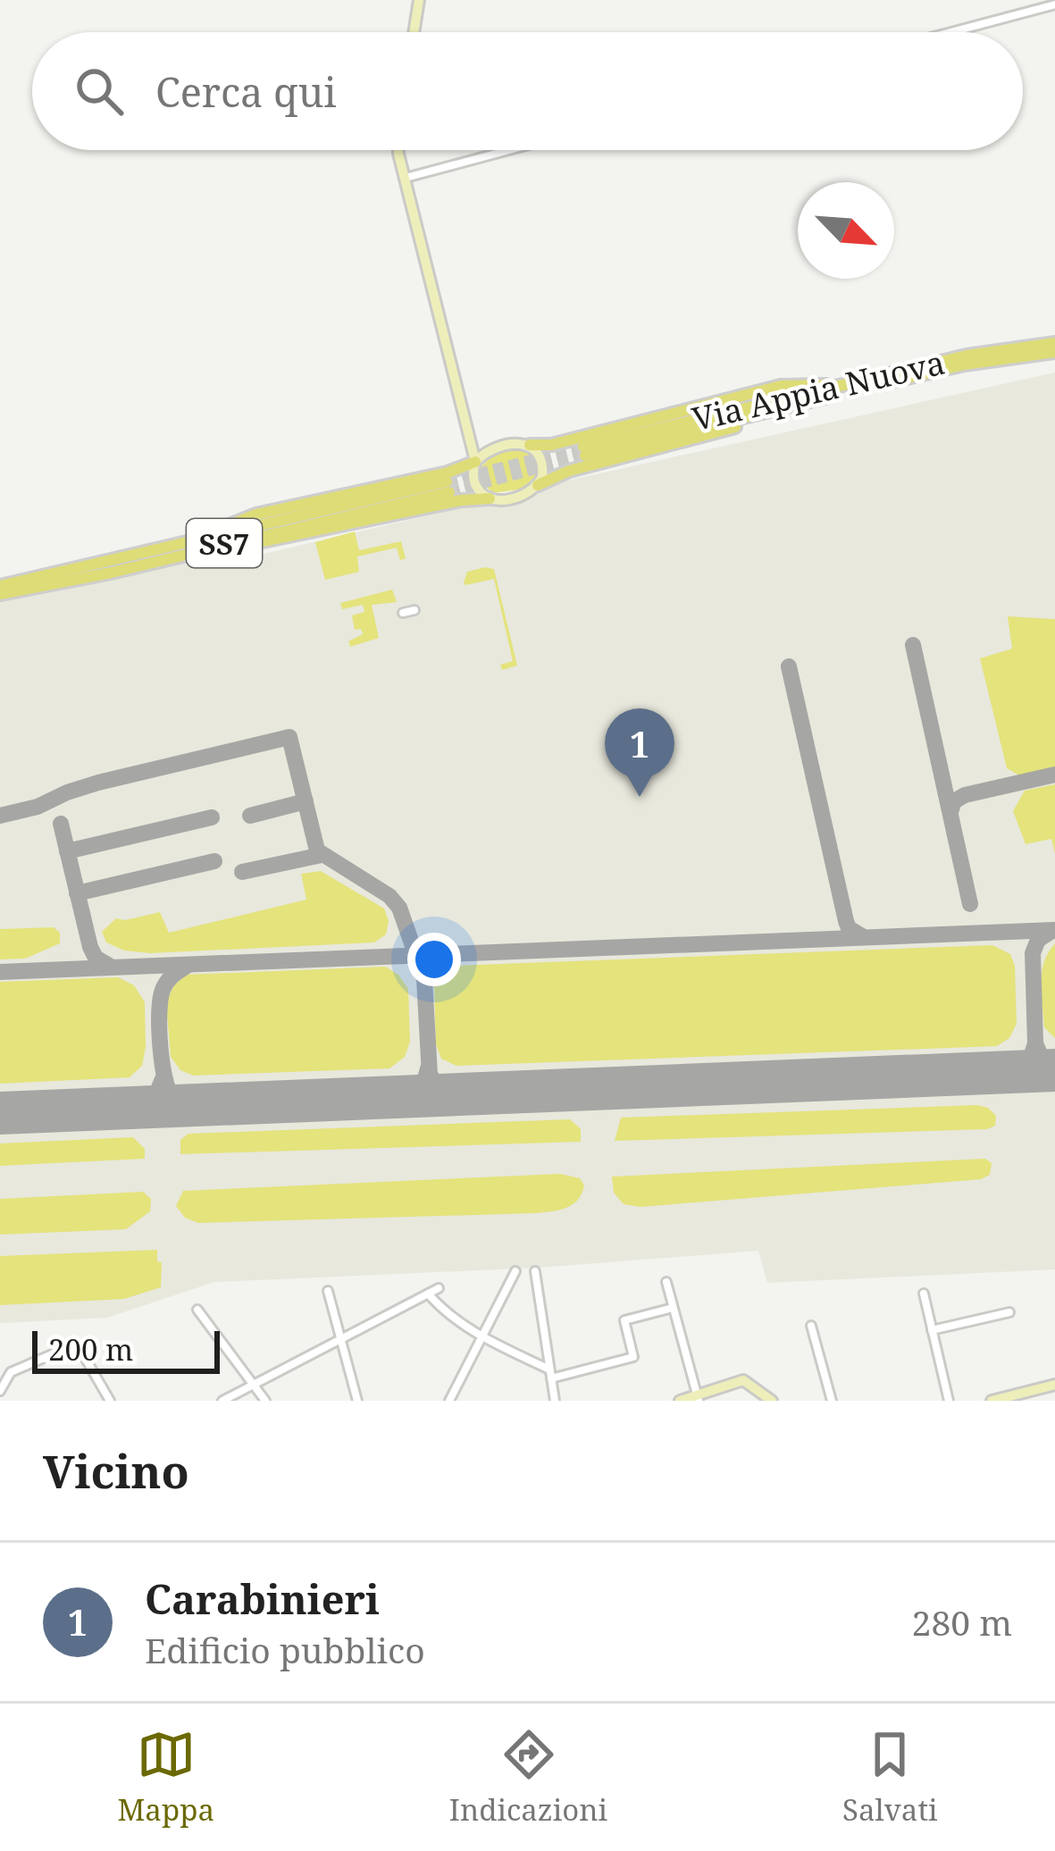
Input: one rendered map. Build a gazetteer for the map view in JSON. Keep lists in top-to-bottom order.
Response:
{
  "streets": {
    "main road": ["Via Appia Nuova", "SS7"]
  },
  "scale_bar": "200 m",
  "north": "bottom right",
  "page": {
    "search": "Cerca qui",
    "pins": "1",
    "scale": "200 m",
    "heading": "Vicino",
    "list": [
      {
        "mark": "1",
        "name": "Carabinieri",
        "note": "Edificio pubblico",
        "value": "280 m"
      }
    ],
    "nav": ["Mappa", "Indicazioni", "Salvati"]
  }
}
